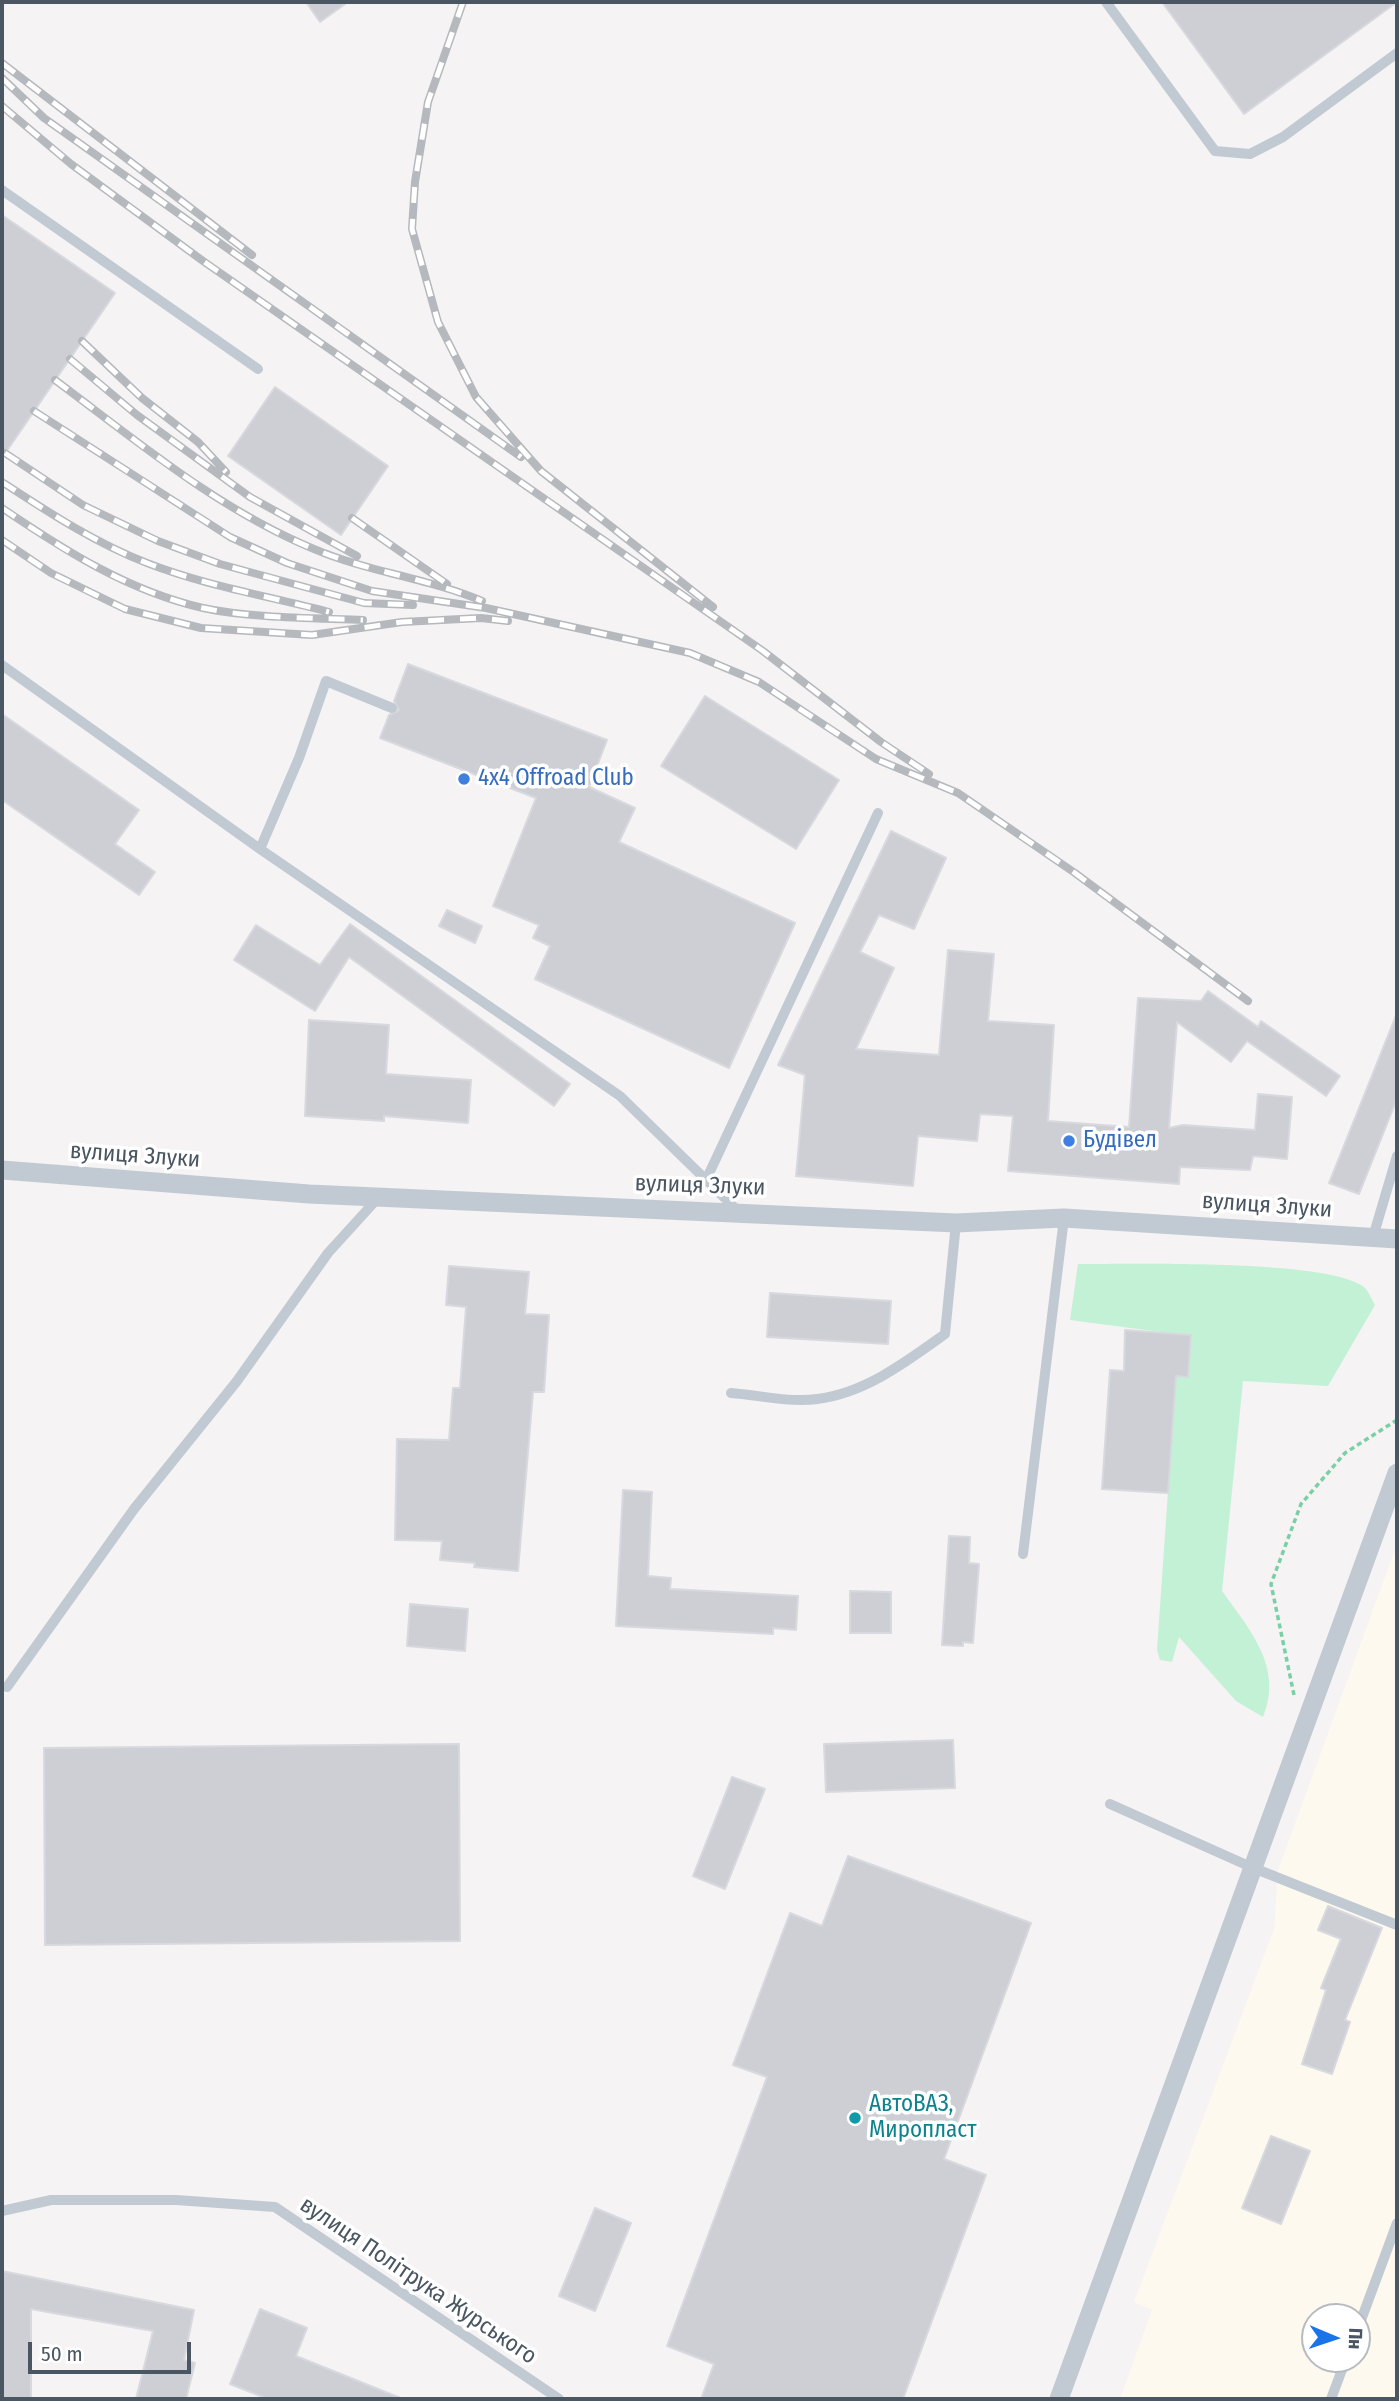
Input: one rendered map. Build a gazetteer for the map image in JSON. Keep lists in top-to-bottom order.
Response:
{
  "streets": {
    "street": ["вулиця Злуки"],
    "lane": ["вулиця Політрука Журського"]
  },
  "places": ["4x4 Offroad Club", "Будівел", "АвтоВАЗ, Миропласт"],
  "scale_bar": "50 m",
  "north": "right"
}
